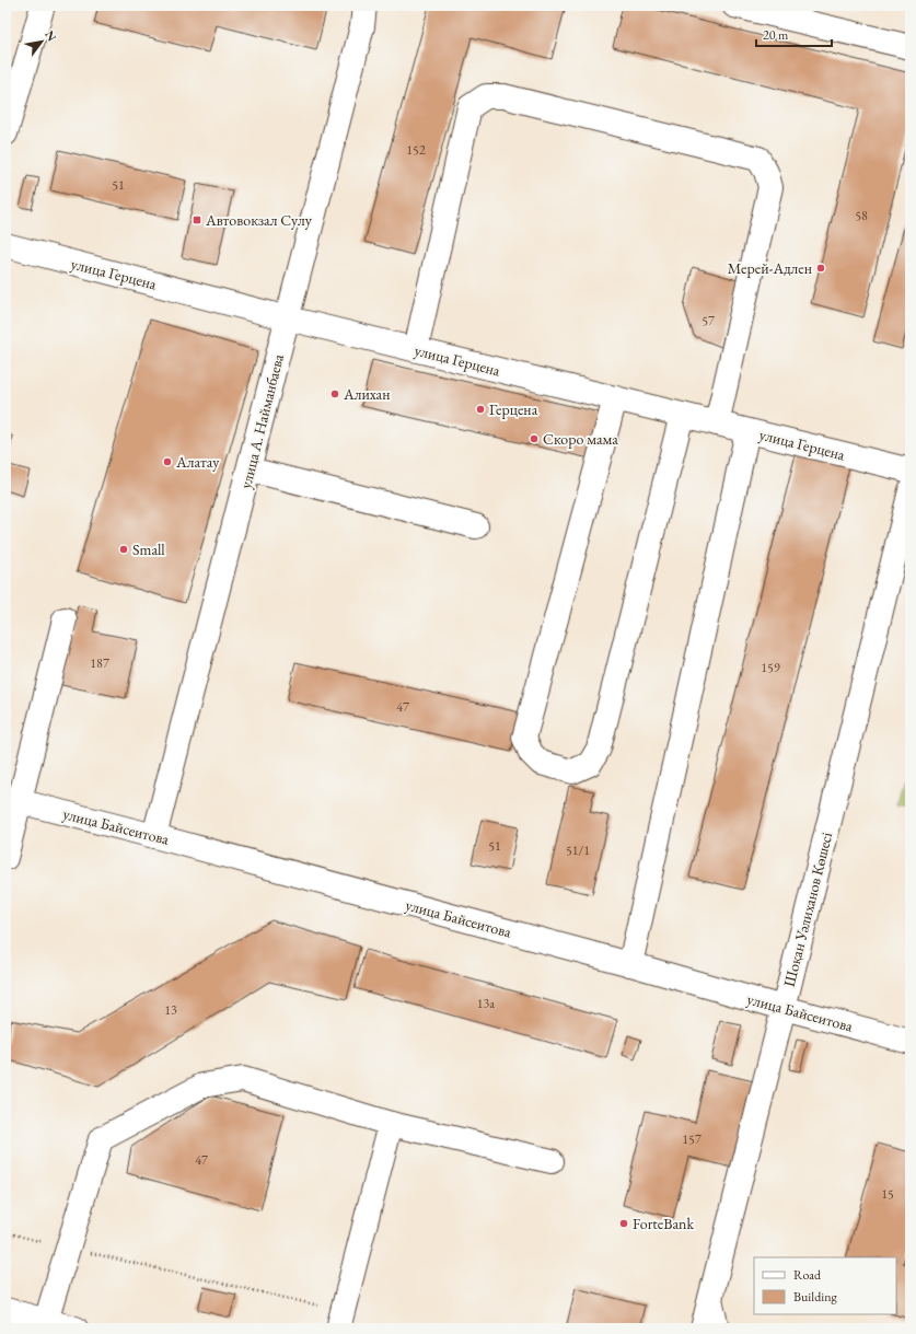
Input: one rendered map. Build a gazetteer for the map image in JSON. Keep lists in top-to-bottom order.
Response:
{
  "streets": {
    "street": [
      "улица Герцена",
      "улица А. Найманбаева",
      "улица Байсеитова",
      "Шоқан Уәлиханов Көшесі"
    ]
  },
  "crossings": [
    ["улица Герцена", "улица А. Найманбаева"],
    ["улица А. Найманбаева", "улица Байсеитова"],
    ["улица Байсеитова", "Шоқан Уәлиханов Көшесі"]
  ],
  "places": {
    "transit": ["Автовокзал Сулу"],
    "other": [
      "Мерей-Адлен",
      "Алихан",
      "Герцена",
      "Скоро мама",
      "Алатау",
      "Small",
      "ForteBank"
    ]
  },
  "house_numbers": [
    "152",
    "51",
    "58",
    "57",
    "187",
    "159",
    "47",
    "51",
    "51/1",
    "13а",
    "13",
    "157",
    "47",
    "15"
  ],
  "legend": ["Road", "Building"],
  "scale_bar": "20 m",
  "north": "top right"
}
